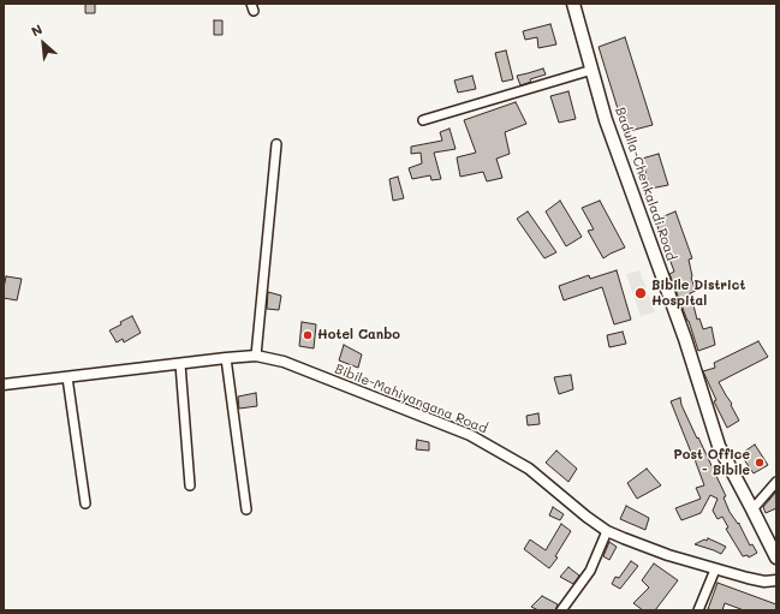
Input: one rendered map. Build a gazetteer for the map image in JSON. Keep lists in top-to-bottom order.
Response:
{
  "streets": {
    "highway": ["Badulla-Chenkaladi Road"],
    "main road": ["Bibile-Mahiyangana Road"]
  },
  "places": ["Bibile District Hospital", "Hotel Canbo", "Post Office - Bibile"],
  "north": "top left"
}
